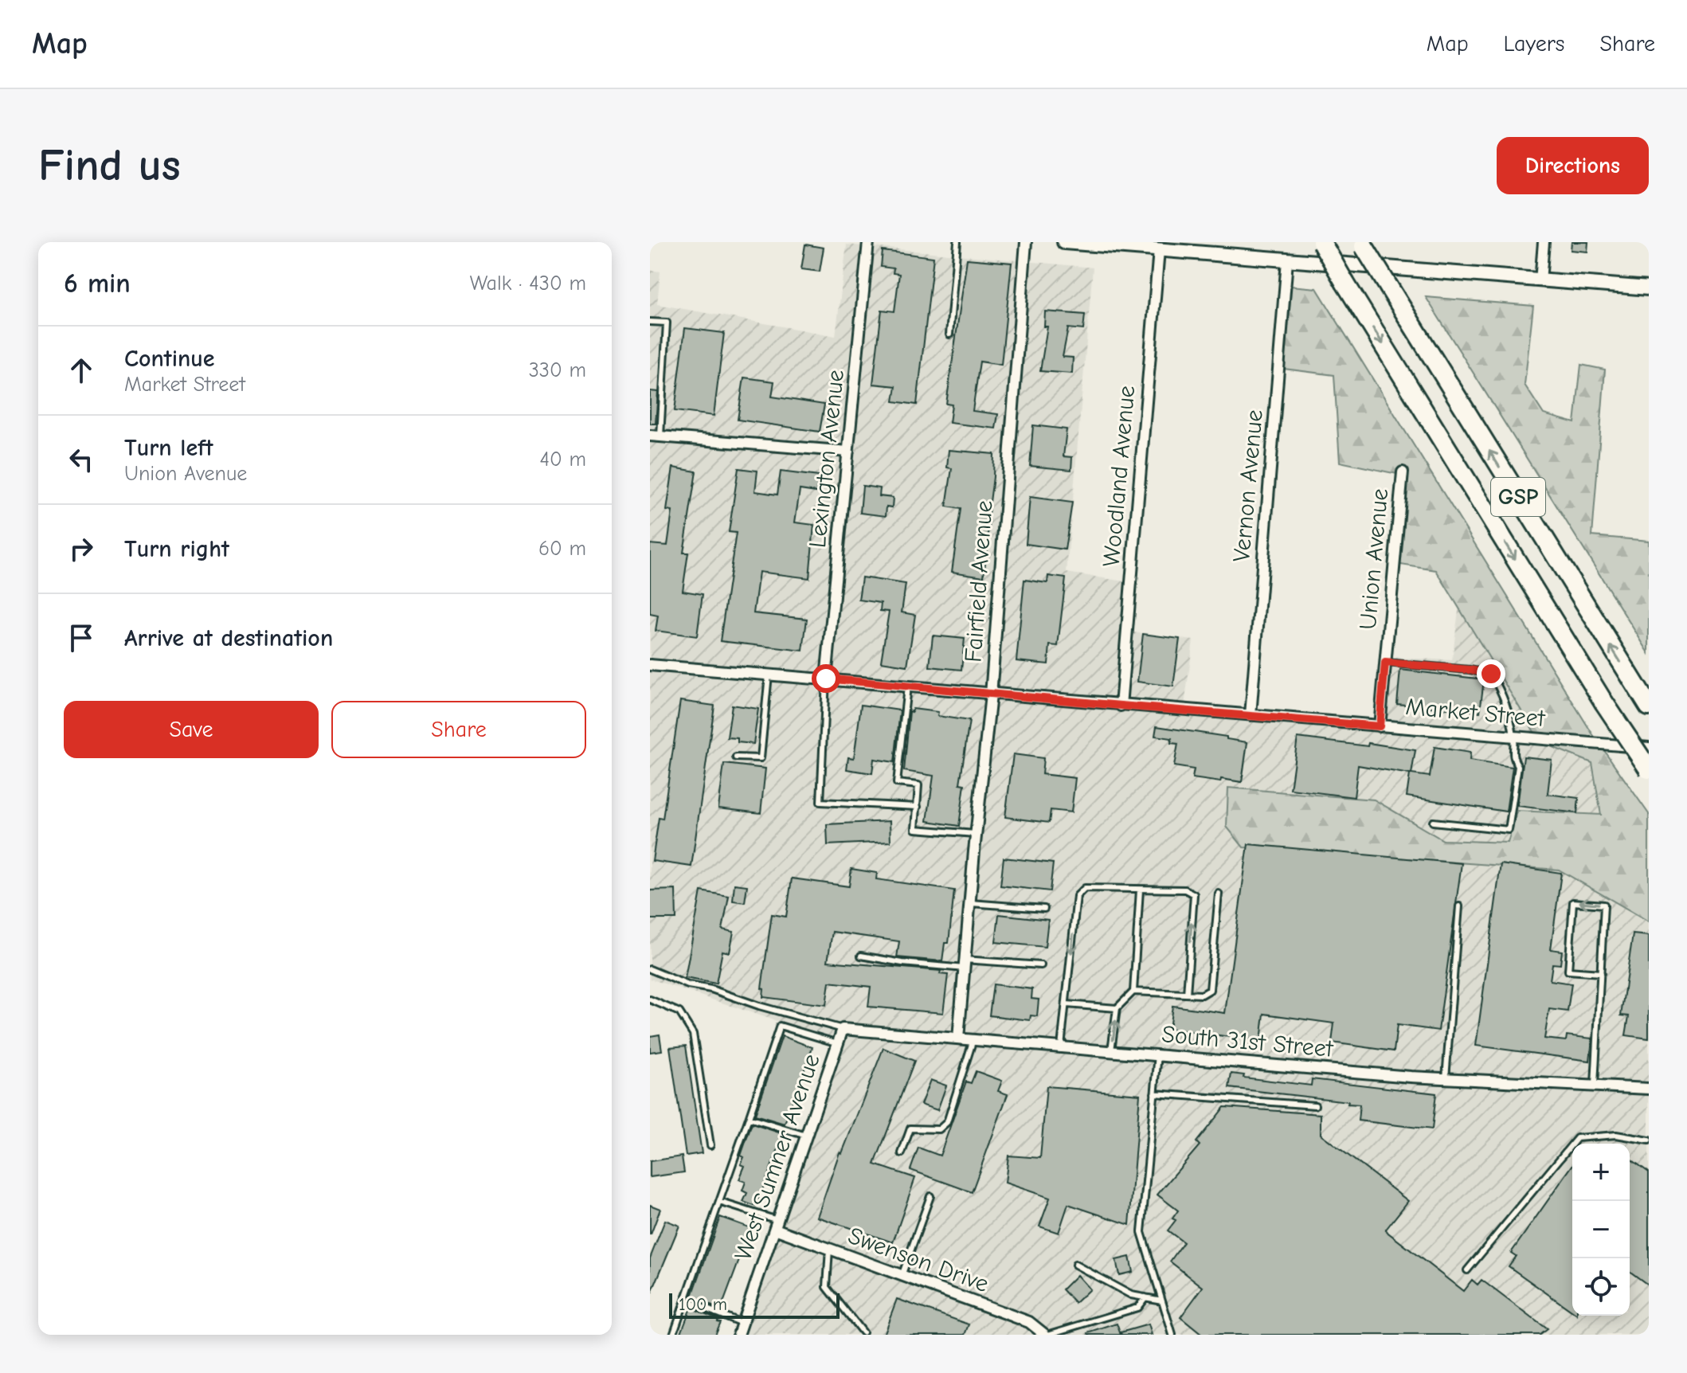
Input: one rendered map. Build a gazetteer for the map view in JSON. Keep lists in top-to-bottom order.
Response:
{
  "streets": {
    "highway": ["GSP"],
    "street": [
      "Lexington Avenue",
      "Woodland Avenue",
      "Vernon Avenue",
      "Union Avenue",
      "Fairfield Avenue",
      "Market Street",
      "South 31st Street",
      "West Sumner Avenue",
      "Swenson Drive"
    ]
  },
  "crossings": [
    ["Lexington Avenue", "Market Street"],
    ["Woodland Avenue", "Market Street"],
    ["Vernon Avenue", "Market Street"],
    ["Union Avenue", "Market Street"],
    ["Fairfield Avenue", "Market Street"],
    ["Fairfield Avenue", "South 31st Street"],
    ["South 31st Street", "West Sumner Avenue"],
    ["West Sumner Avenue", "Swenson Drive"]
  ],
  "scale_bar": "100 m",
  "page": {
    "header": "Map",
    "nav": ["Map", "Layers", "Share"],
    "buttons": [
      "Directions",
      ["Save", "Share"]
    ],
    "title": "Find us",
    "heading": ["6 min", "Walk · 430 m"],
    "list": [
      ["Continue", "Market Street", "330 m"],
      ["Turn left", "Union Avenue", "40 m"],
      ["Turn right", "60 m"],
      "Arrive at destination"
    ],
    "map_buttons": ["+", "−"],
    "scale": "100 m"
  }
}
